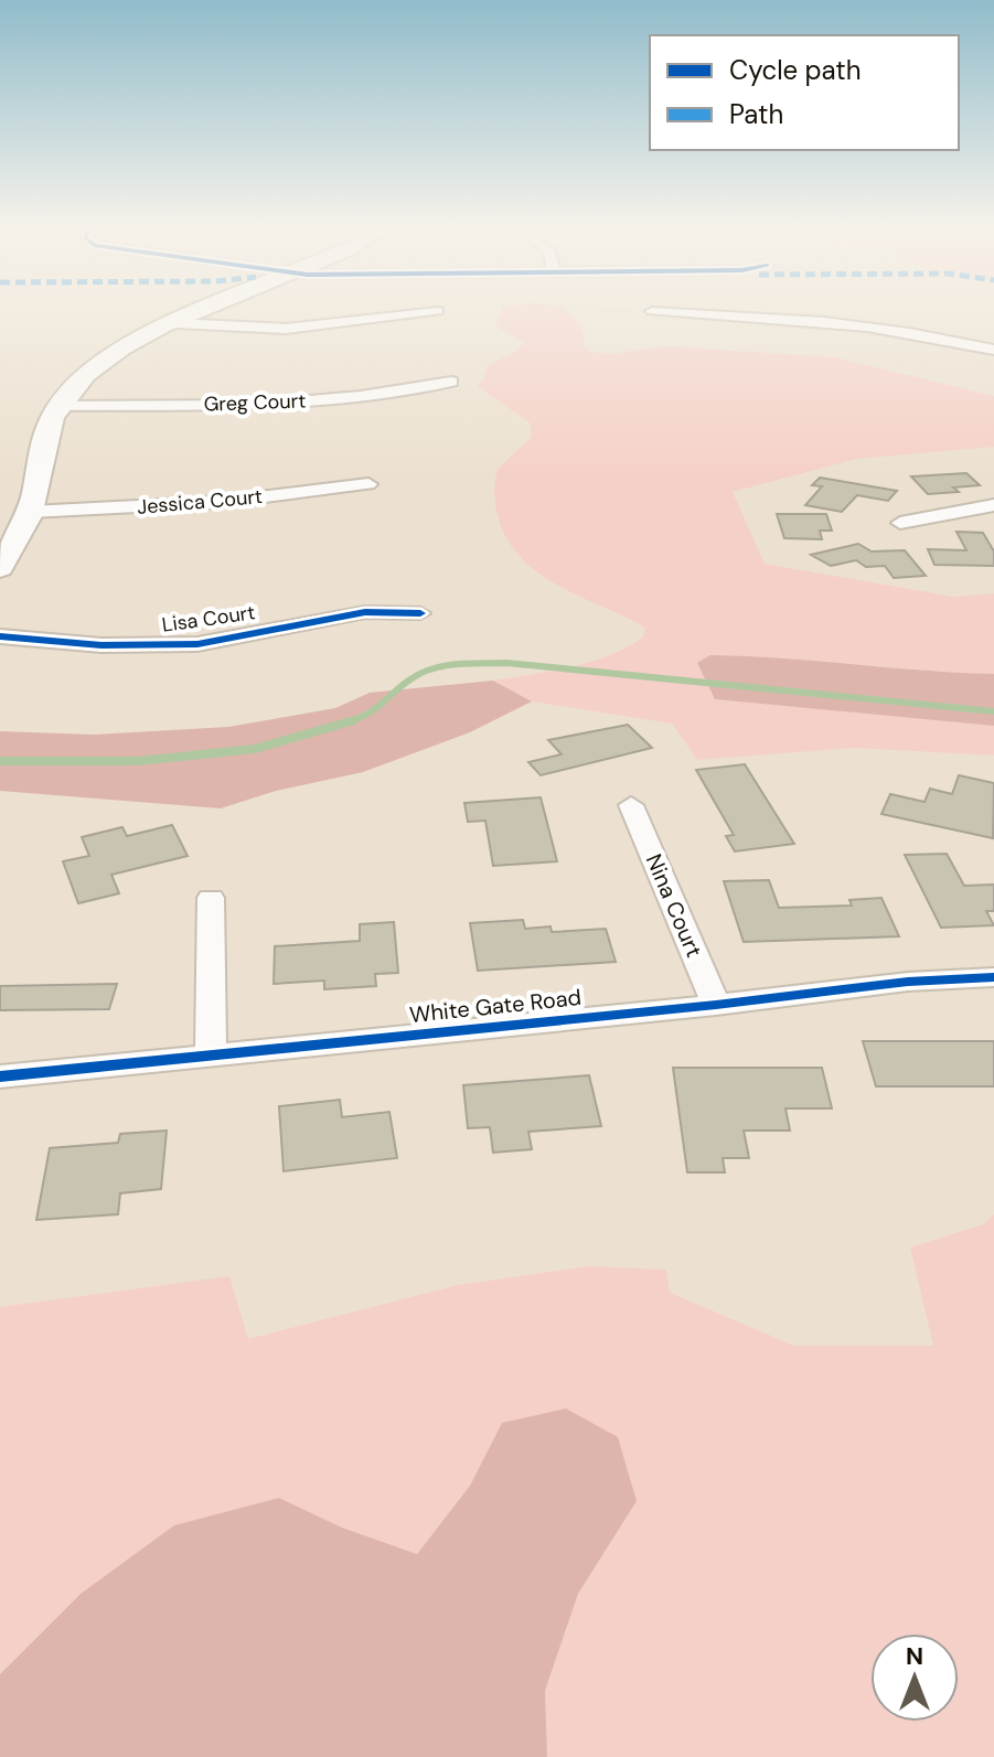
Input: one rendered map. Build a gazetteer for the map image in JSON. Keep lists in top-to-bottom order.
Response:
{
  "streets": {
    "street": [
      "Greg Court",
      "Jessica Court",
      "Lisa Court",
      "Nina Court",
      "White Gate Road"
    ]
  },
  "crossings": [
    ["Nina Court", "White Gate Road"]
  ],
  "legend": ["Cycle path", "Path"],
  "north": "top"
}
